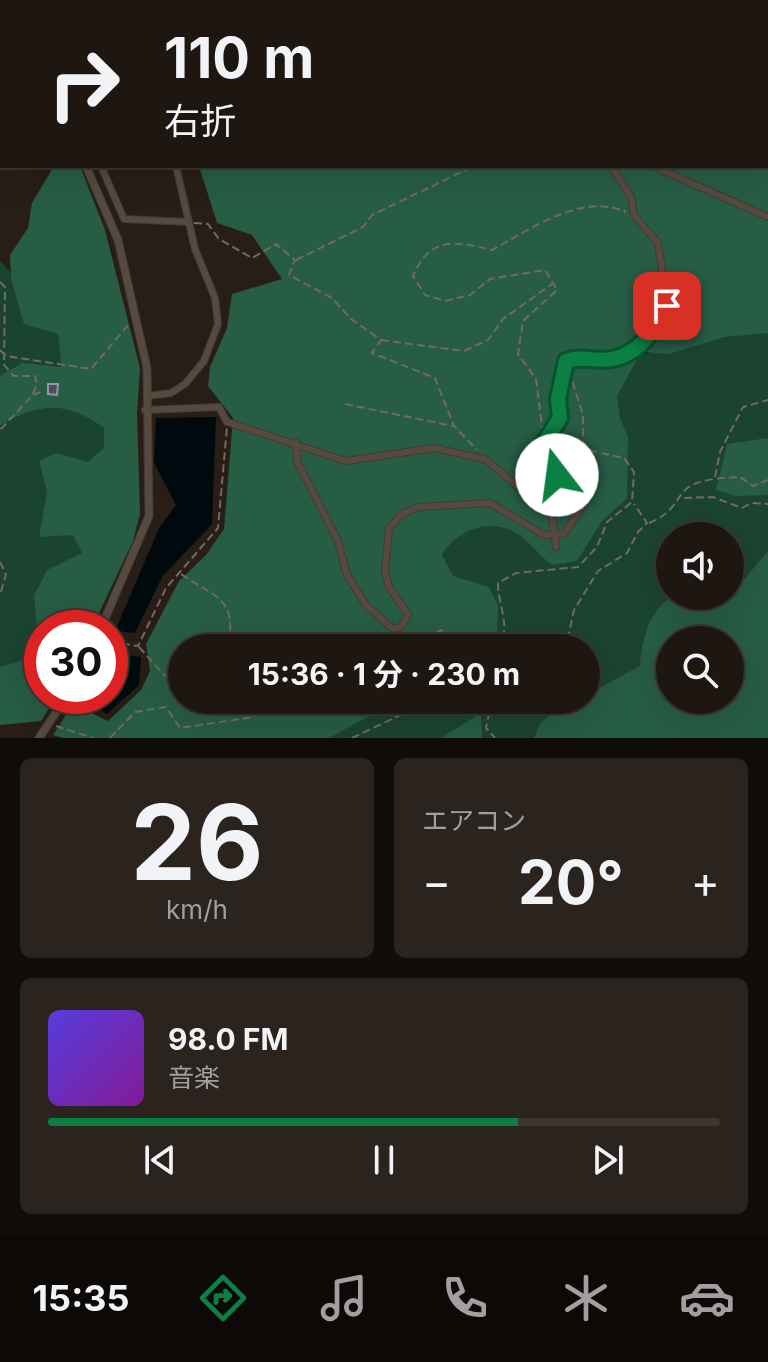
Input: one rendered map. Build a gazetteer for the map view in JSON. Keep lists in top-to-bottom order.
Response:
{
  "page": {
    "turn": ["110 m", "右折"],
    "limit": "30",
    "trip": "15:36 · 1 分 · 230 m",
    "tile": [
      ["26", "km/h"],
      "エアコン"
    ],
    "heat": ["−", "20°", "+"],
    "song": ["98.0 FM", "音楽"],
    "tabs": "15:35"
  }
}
